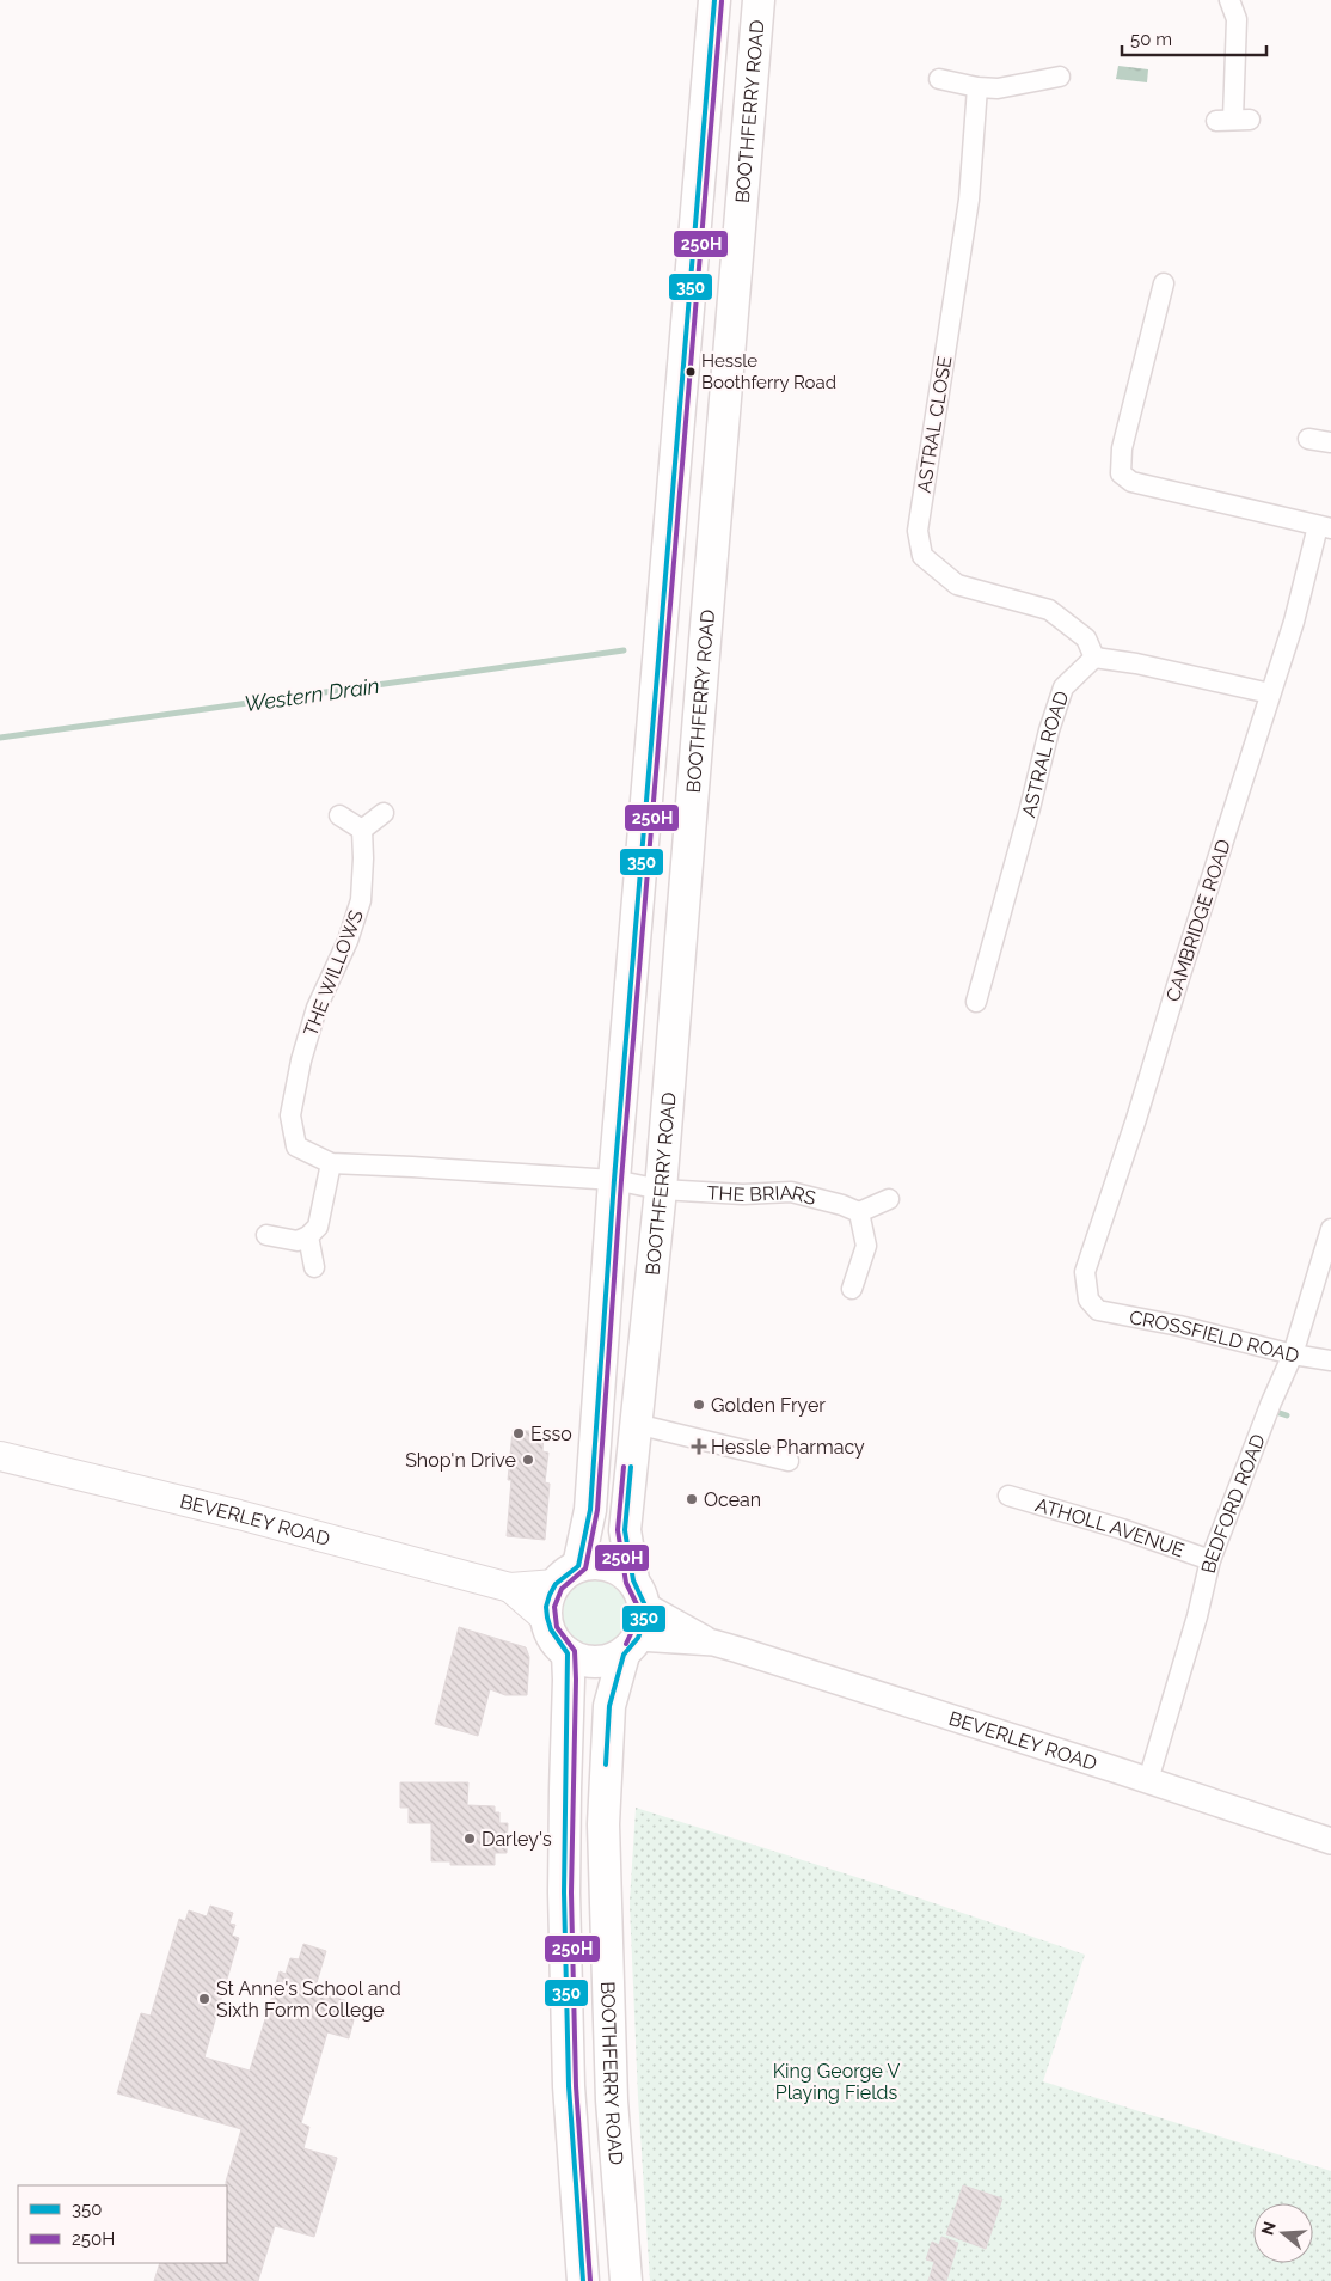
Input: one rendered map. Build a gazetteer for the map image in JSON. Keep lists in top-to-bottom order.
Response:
{
  "streets": {
    "main road": ["BOOTHFERRY ROAD", "BEVERLEY ROAD"],
    "street": [
      "ASTRAL CLOSE",
      "ASTRAL ROAD",
      "CAMBRIDGE ROAD",
      "THE WILLOWS",
      "THE BRIARS",
      "CROSSFIELD ROAD",
      "BEDFORD ROAD",
      "ATHOLL AVENUE"
    ]
  },
  "crossings": [
    ["BOOTHFERRY ROAD", "THE BRIARS"],
    ["BOOTHFERRY ROAD", "BEVERLEY ROAD"],
    ["ASTRAL CLOSE", "ASTRAL ROAD"],
    ["CAMBRIDGE ROAD", "CROSSFIELD ROAD"],
    ["THE WILLOWS", "THE BRIARS"],
    ["CROSSFIELD ROAD", "BEDFORD ROAD"],
    ["BEDFORD ROAD", "BEVERLEY ROAD"],
    ["BEDFORD ROAD", "ATHOLL AVENUE"]
  ],
  "water": ["Western Drain"],
  "parks": ["King George V Playing Fields"],
  "places": {
    "other": [
      "Hessle Boothferry Road",
      "Golden Fryer",
      "Esso",
      "Shop'n Drive",
      "Ocean",
      "Darley's",
      "St Anne's School and Sixth Form College"
    ],
    "health": ["Hessle Pharmacy"]
  },
  "lines": ["transit line 350", "transit line 250H"],
  "legend": ["350", "250H"],
  "scale_bar": "50 m",
  "north": "left"
}
